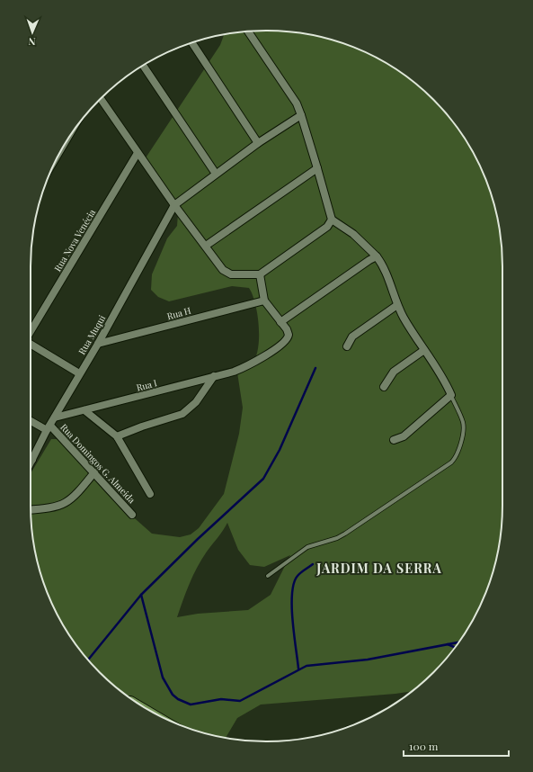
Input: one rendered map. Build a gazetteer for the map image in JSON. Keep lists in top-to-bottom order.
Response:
{
  "streets": {
    "street": [
      "Rua Nova Venécia",
      "Rua H",
      "Rua Muqui",
      "Rua I",
      "Rua Domingos G. Almeida"
    ]
  },
  "crossings": [
    ["Rua H", "Rua Muqui"],
    ["Rua Muqui", "Rua I"],
    ["Rua Muqui", "Rua Domingos G. Almeida"],
    ["Rua I", "Rua Domingos G. Almeida"]
  ],
  "districts": ["JARDIM DA SERRA"],
  "scale_bar": "100 m",
  "north": "bottom"
}
